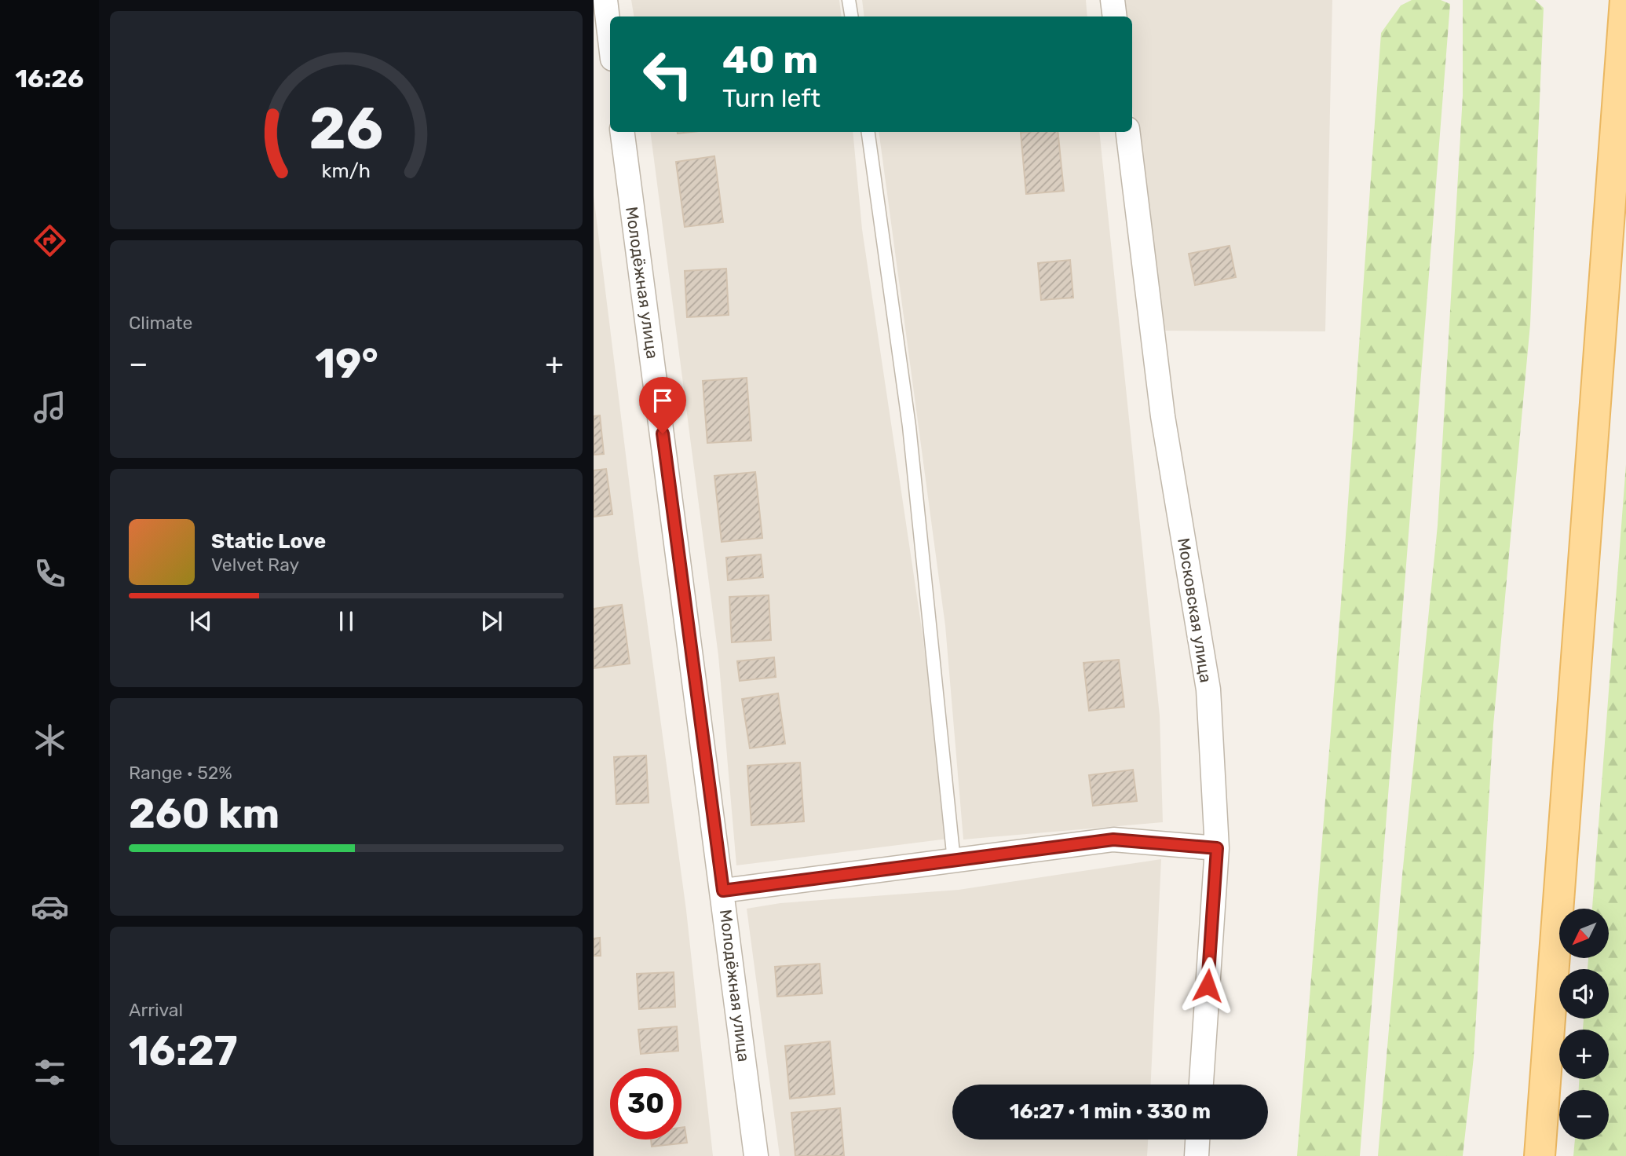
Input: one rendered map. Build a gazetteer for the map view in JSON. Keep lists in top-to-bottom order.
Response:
{
  "streets": {
    "street": ["Молодёжная улица", "Московская улица"]
  },
  "north": "bottom left",
  "page": {
    "tabs": "16:26",
    "turn": ["40 m", "Turn left"],
    "tile": [
      "Climate",
      ["Range · 52%", "260 km"],
      ["Arrival", "16:27"]
    ],
    "heat": ["−", "19°", "+"],
    "song": ["Static Love", "Velvet Ray"],
    "map_buttons": ["+", "−"],
    "limit": "30",
    "trip": "16:27 · 1 min · 330 m",
    "gauge": ["26", "km/h"]
  }
}
